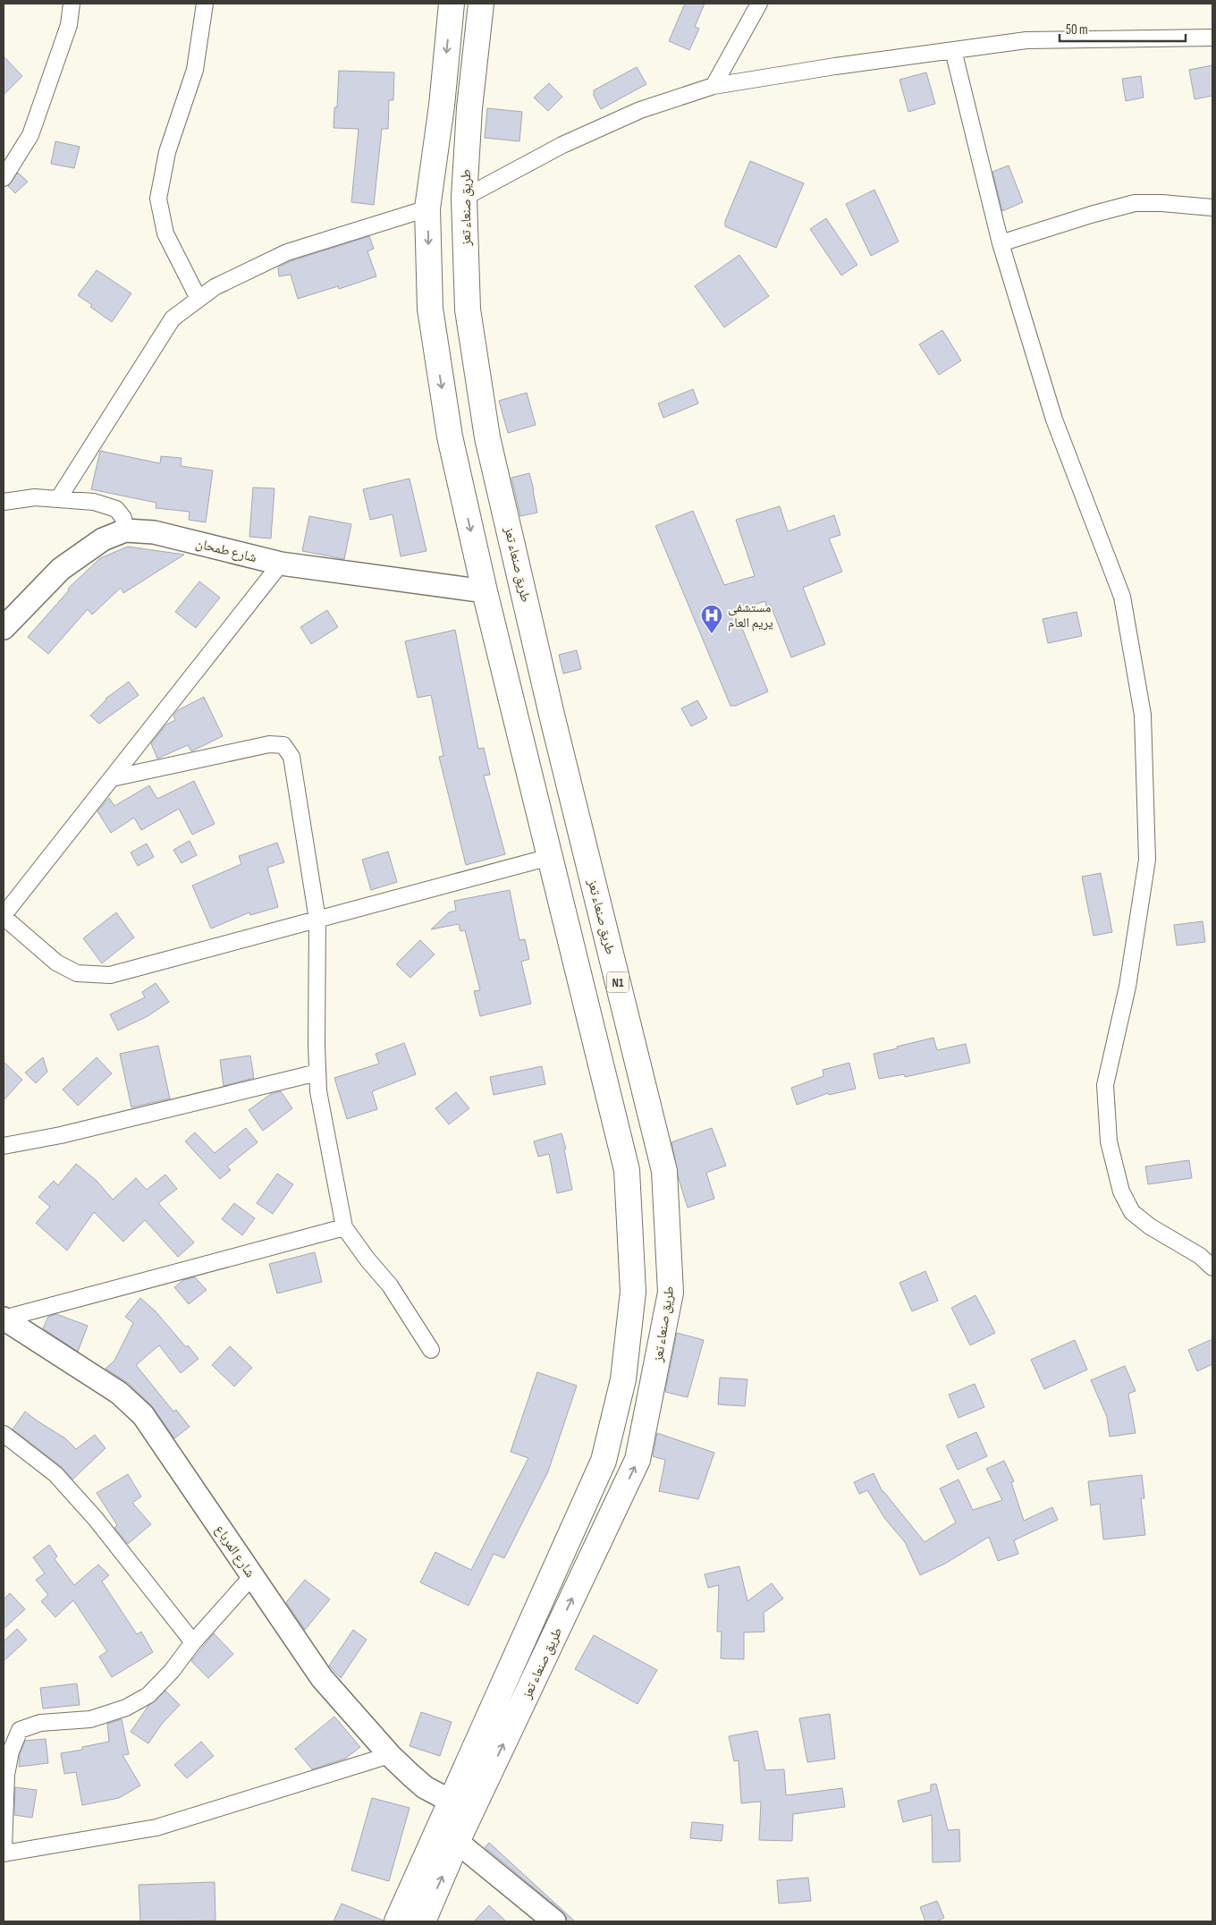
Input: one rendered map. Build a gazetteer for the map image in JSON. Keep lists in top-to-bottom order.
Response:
{
  "streets": {
    "highway": ["طريق صنعاء تعز", "N1"],
    "street": ["شارع طمحان", "شارع المرباع"]
  },
  "crossings": [
    ["طريق صنعاء تعز", "شارع طمحان"],
    ["طريق صنعاء تعز", "شارع المرباع"]
  ],
  "places": {
    "hospital": ["مستشفى يريم العام"]
  },
  "scale_bar": "50 m"
}
